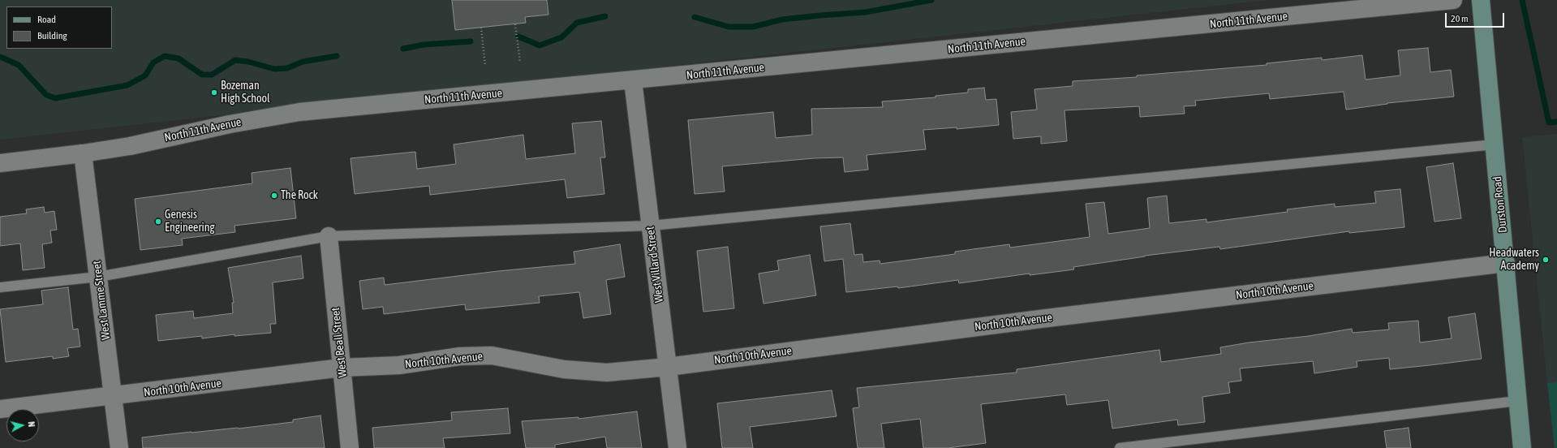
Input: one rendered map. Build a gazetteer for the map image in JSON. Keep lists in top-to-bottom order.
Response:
{
  "streets": {
    "main road": ["Durston Road"],
    "street": [
      "North 11th Avenue",
      "West Villard Street",
      "North 10th Avenue",
      "West Lamme Street",
      "West Beall Street"
    ]
  },
  "crossings": [
    ["North 11th Avenue", "West Villard Street"],
    ["North 11th Avenue", "West Lamme Street"],
    ["Durston Road", "North 10th Avenue"],
    ["West Villard Street", "North 10th Avenue"],
    ["North 10th Avenue", "West Lamme Street"],
    ["North 10th Avenue", "West Beall Street"]
  ],
  "places": [
    "Bozeman High School",
    "The Rock",
    "Genesis Engineering",
    "Headwaters Academy"
  ],
  "legend": ["Road", "Building"],
  "scale_bar": "20 m",
  "north": "right"
}
